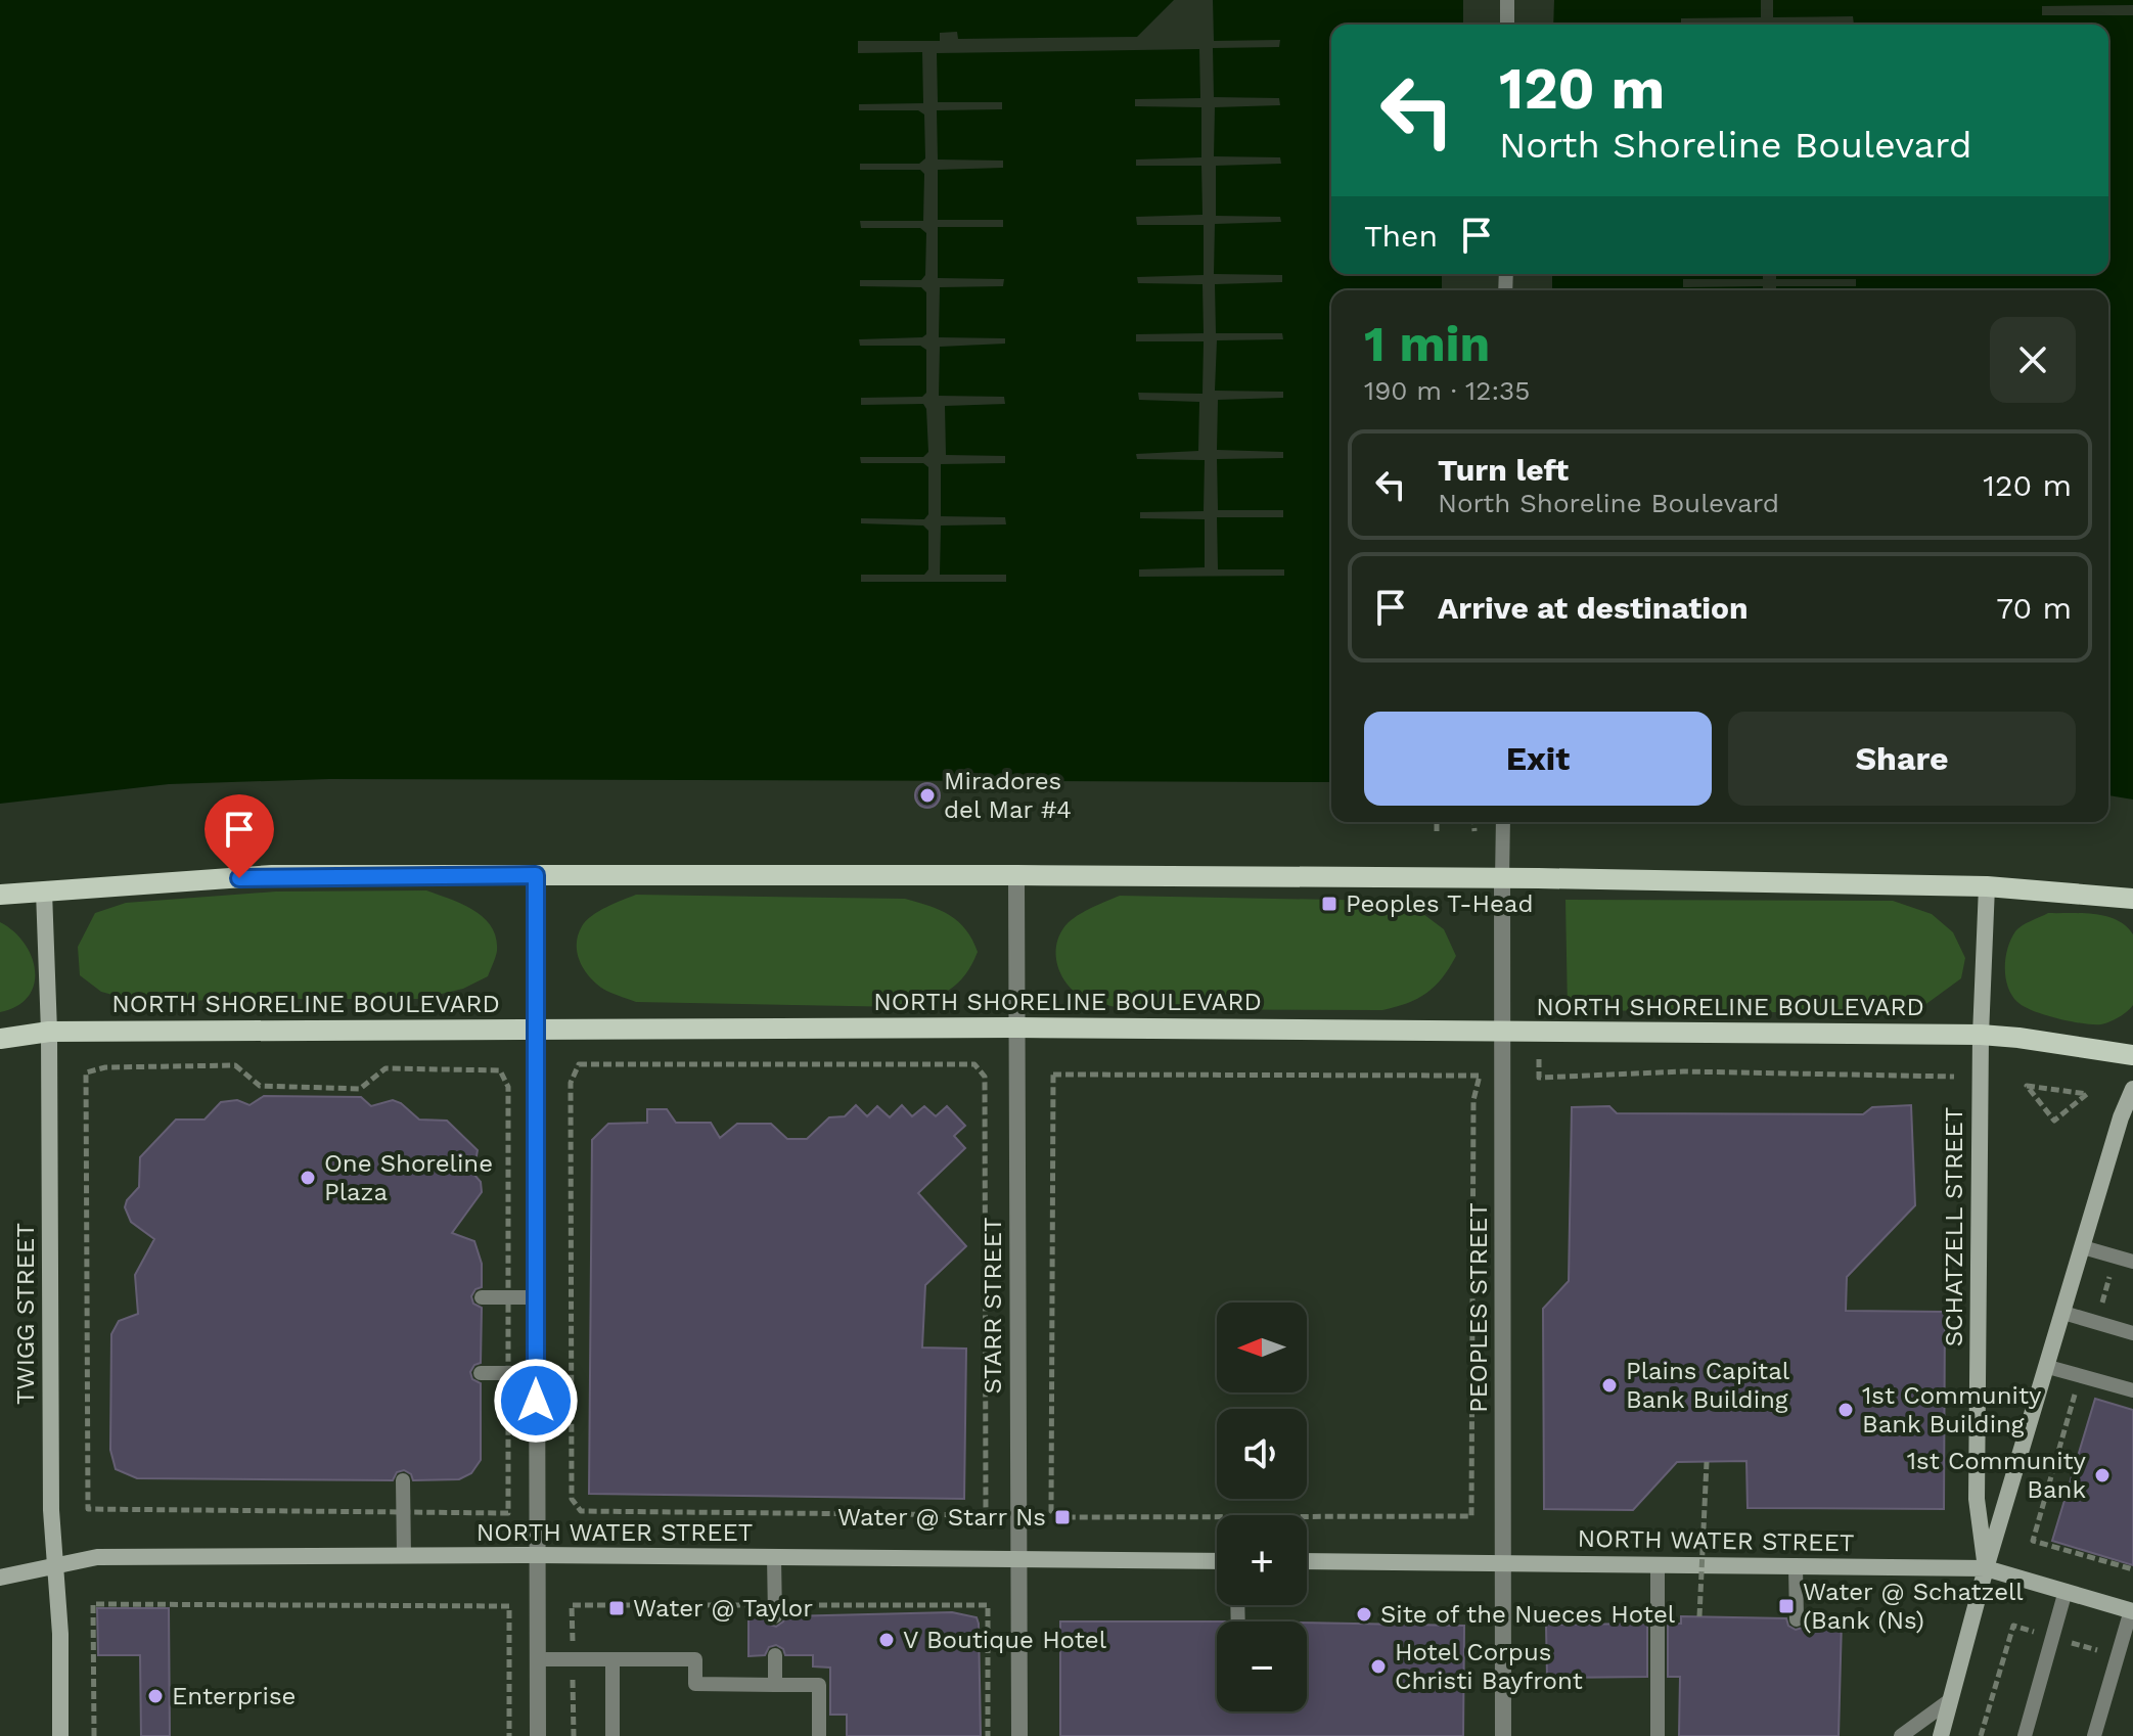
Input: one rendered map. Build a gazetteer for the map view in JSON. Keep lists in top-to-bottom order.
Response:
{
  "streets": {
    "main road": [
      "NORTH SHORELINE BOULEVARD",
      "SCHATZELL STREET",
      "TWIGG STREET",
      "NORTH WATER STREET"
    ],
    "street": ["STARR STREET", "PEOPLES STREET"]
  },
  "crossings": [
    ["NORTH SHORELINE BOULEVARD", "SCHATZELL STREET"],
    ["NORTH SHORELINE BOULEVARD", "STARR STREET"],
    ["NORTH SHORELINE BOULEVARD", "PEOPLES STREET"],
    ["NORTH SHORELINE BOULEVARD", "TWIGG STREET"],
    ["SCHATZELL STREET", "NORTH WATER STREET"],
    ["STARR STREET", "NORTH WATER STREET"],
    ["PEOPLES STREET", "NORTH WATER STREET"],
    ["TWIGG STREET", "NORTH WATER STREET"]
  ],
  "places": {
    "other": [
      "Miradores del Mar #4",
      "One Shoreline Plaza",
      "Plains Capital Bank Building",
      "1st Community Bank Building",
      "1st Community Bank",
      "Site of the Nueces Hotel",
      "V Boutique Hotel",
      "Hotel Corpus Christi Bayfront",
      "Enterprise"
    ],
    "transit": [
      "Peoples T-Head",
      "Water @ Starr Ns",
      "Water @ Schatzell (Bank (Ns)",
      "Water @ Taylor"
    ]
  },
  "north": "left",
  "page": {
    "turn": ["120 m", "North Shoreline Boulevard"],
    "then": "Then",
    "heading": ["1 min", "190 m · 12:35"],
    "list": [
      {
        "name": "Turn left",
        "note": "North Shoreline Boulevard",
        "value": "120 m"
      },
      {
        "name": "Arrive at destination",
        "value": "70 m"
      }
    ],
    "buttons": ["Exit", "Share"],
    "map_buttons": ["+", "−"]
  }
}
